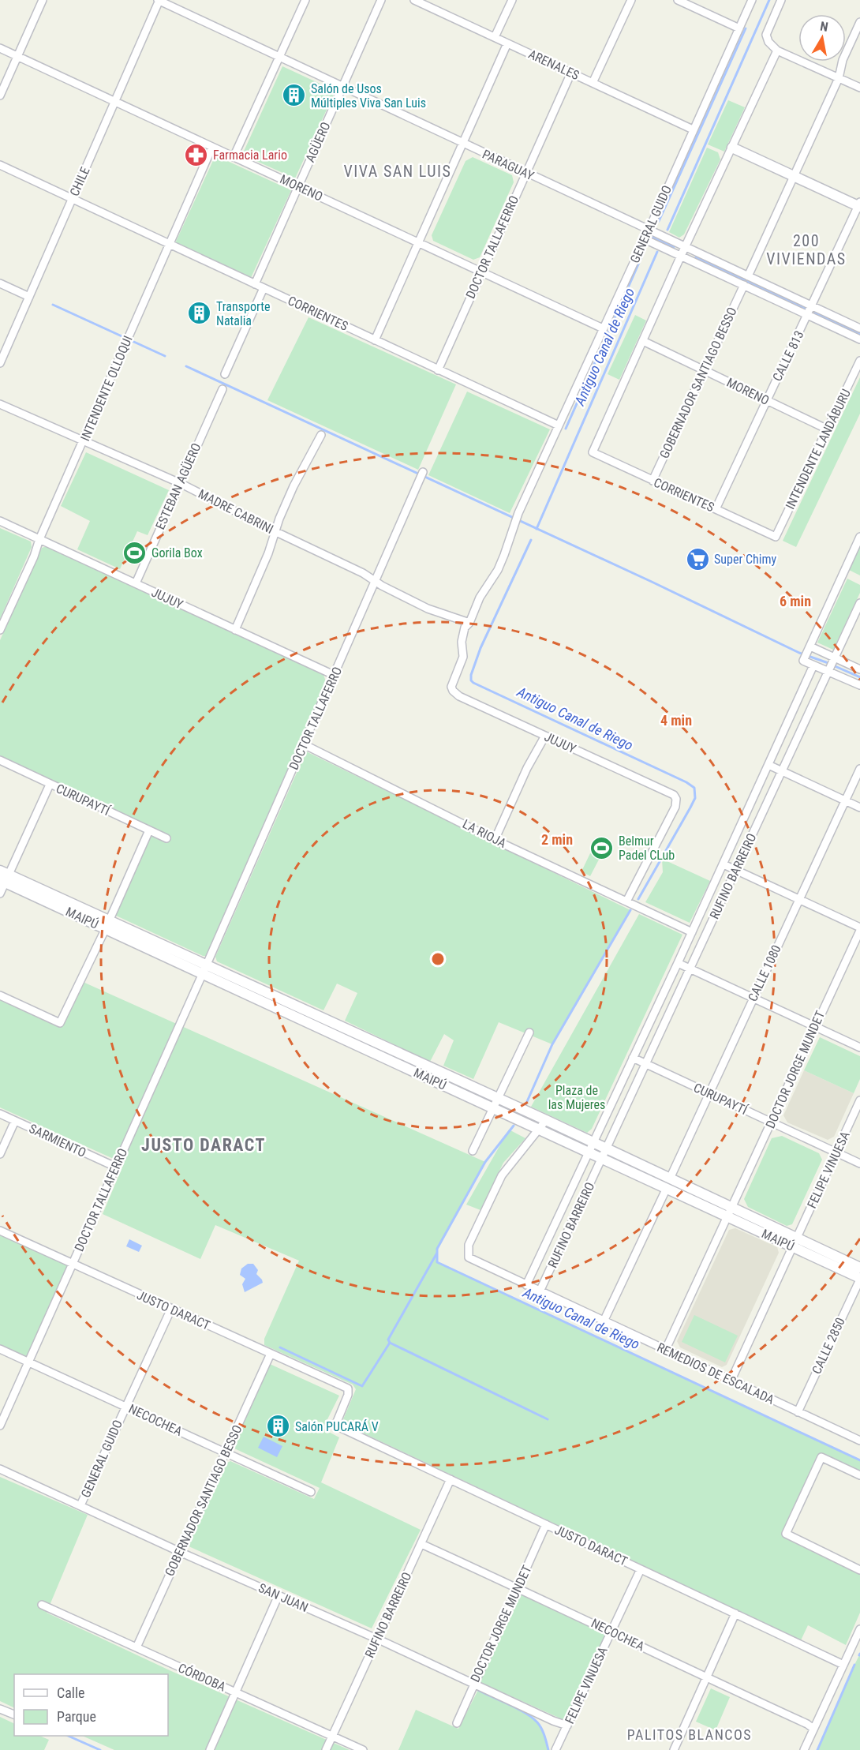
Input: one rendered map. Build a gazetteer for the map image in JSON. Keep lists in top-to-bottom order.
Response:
{
  "streets": {
    "street": [
      "ARENALES",
      "AGÜERO",
      "PARAGUAY",
      "CHILE",
      "MORENO",
      "GENERAL GUIDO",
      "DOCTOR TALLAFERRO",
      "CORRIENTES",
      "CALLE 813",
      "GOBERNADOR SANTIAGO BESSO",
      "INTENDENTE OLLOQUI",
      "INTENDENTE LANDÁBURU",
      "ESTEBAN AGÜERO",
      "MADRE CABRINI",
      "JUJUY",
      "CURUPAYTÍ",
      "LA RIOJA",
      "RUFINO BARREIRO",
      "MAIPÚ",
      "CALLE 1080",
      "DOCTOR JORGE MUNDET",
      "SARMIENTO",
      "FELIPE VINUESA",
      "JUSTO DARACT",
      "CALLE 2850",
      "REMEDIOS DE ESCALADA",
      "NECOCHEA",
      "SAN JUAN",
      "CÓRDOBA"
    ]
  },
  "crossings": [
    ["ARENALES", "GENERAL GUIDO"],
    ["ARENALES", "DOCTOR TALLAFERRO"],
    ["AGÜERO", "PARAGUAY"],
    ["AGÜERO", "MORENO"],
    ["AGÜERO", "CORRIENTES"],
    ["PARAGUAY", "CHILE"],
    ["PARAGUAY", "GENERAL GUIDO"],
    ["PARAGUAY", "DOCTOR TALLAFERRO"],
    ["PARAGUAY", "CALLE 813"],
    ["CHILE", "MORENO"],
    ["CHILE", "CORRIENTES"],
    ["MORENO", "GENERAL GUIDO"],
    ["MORENO", "DOCTOR TALLAFERRO"],
    ["MORENO", "CORRIENTES"],
    ["MORENO", "CALLE 813"],
    ["MORENO", "GOBERNADOR SANTIAGO BESSO"],
    ["MORENO", "INTENDENTE OLLOQUI"],
    ["MORENO", "INTENDENTE LANDÁBURU"],
    ["GENERAL GUIDO", "CORRIENTES"],
    ["GENERAL GUIDO", "MADRE CABRINI"],
    ["GENERAL GUIDO", "JUJUY"],
    ["GENERAL GUIDO", "JUSTO DARACT"],
    ["GENERAL GUIDO", "NECOCHEA"],
    ["GENERAL GUIDO", "SAN JUAN"],
    ["DOCTOR TALLAFERRO", "CORRIENTES"],
    ["DOCTOR TALLAFERRO", "MADRE CABRINI"],
    ["DOCTOR TALLAFERRO", "JUJUY"],
    ["DOCTOR TALLAFERRO", "LA RIOJA"],
    ["DOCTOR TALLAFERRO", "MAIPÚ"],
    ["DOCTOR TALLAFERRO", "SARMIENTO"],
    ["DOCTOR TALLAFERRO", "JUSTO DARACT"],
    ["DOCTOR TALLAFERRO", "NECOCHEA"],
    ["CORRIENTES", "CALLE 813"],
    ["CORRIENTES", "GOBERNADOR SANTIAGO BESSO"],
    ["CORRIENTES", "INTENDENTE OLLOQUI"],
    ["CORRIENTES", "INTENDENTE LANDÁBURU"],
    ["GOBERNADOR SANTIAGO BESSO", "JUSTO DARACT"],
    ["GOBERNADOR SANTIAGO BESSO", "NECOCHEA"],
    ["GOBERNADOR SANTIAGO BESSO", "SAN JUAN"],
    ["GOBERNADOR SANTIAGO BESSO", "CÓRDOBA"],
    ["INTENDENTE OLLOQUI", "MADRE CABRINI"],
    ["INTENDENTE OLLOQUI", "JUJUY"],
    ["ESTEBAN AGÜERO", "MADRE CABRINI"],
    ["ESTEBAN AGÜERO", "JUJUY"],
    ["JUJUY", "LA RIOJA"],
    ["CURUPAYTÍ", "RUFINO BARREIRO"],
    ["CURUPAYTÍ", "CALLE 1080"],
    ["CURUPAYTÍ", "DOCTOR JORGE MUNDET"],
    ["CURUPAYTÍ", "FELIPE VINUESA"],
    ["LA RIOJA", "RUFINO BARREIRO"],
    ["RUFINO BARREIRO", "MAIPÚ"],
    ["RUFINO BARREIRO", "JUSTO DARACT"],
    ["RUFINO BARREIRO", "REMEDIOS DE ESCALADA"],
    ["RUFINO BARREIRO", "NECOCHEA"],
    ["RUFINO BARREIRO", "SAN JUAN"],
    ["RUFINO BARREIRO", "CÓRDOBA"],
    ["MAIPÚ", "CALLE 1080"],
    ["MAIPÚ", "DOCTOR JORGE MUNDET"],
    ["MAIPÚ", "FELIPE VINUESA"],
    ["MAIPÚ", "CALLE 2850"],
    ["MAIPÚ", "REMEDIOS DE ESCALADA"],
    ["CALLE 1080", "REMEDIOS DE ESCALADA"],
    ["DOCTOR JORGE MUNDET", "JUSTO DARACT"],
    ["DOCTOR JORGE MUNDET", "REMEDIOS DE ESCALADA"],
    ["DOCTOR JORGE MUNDET", "NECOCHEA"],
    ["DOCTOR JORGE MUNDET", "SAN JUAN"],
    ["FELIPE VINUESA", "JUSTO DARACT"],
    ["FELIPE VINUESA", "REMEDIOS DE ESCALADA"],
    ["FELIPE VINUESA", "NECOCHEA"],
    ["FELIPE VINUESA", "SAN JUAN"],
    ["CALLE 2850", "REMEDIOS DE ESCALADA"]
  ],
  "districts": [
    "VIVA SAN LUIS",
    "200 VIVIENDAS",
    "JUSTO DARACT",
    "PALITOS BLANCOS"
  ],
  "water": ["Antiguo Canal de Riego"],
  "parks": ["Plaza de las Mujeres"],
  "places": {
    "building": ["Salón de Usos Múltiples Viva San Luis", "Transporte Natalia", "Salón PUCARÁ V"],
    "pharmacy": ["Farmacia Lario"],
    "sports": ["Gorila Box", "Belmur Padel CLub"],
    "supermarket": ["Super Chimy"]
  },
  "legend": ["Calle", "Parque"],
  "north": "top",
  "rings": ["6 min", "4 min", "2 min"]
}
